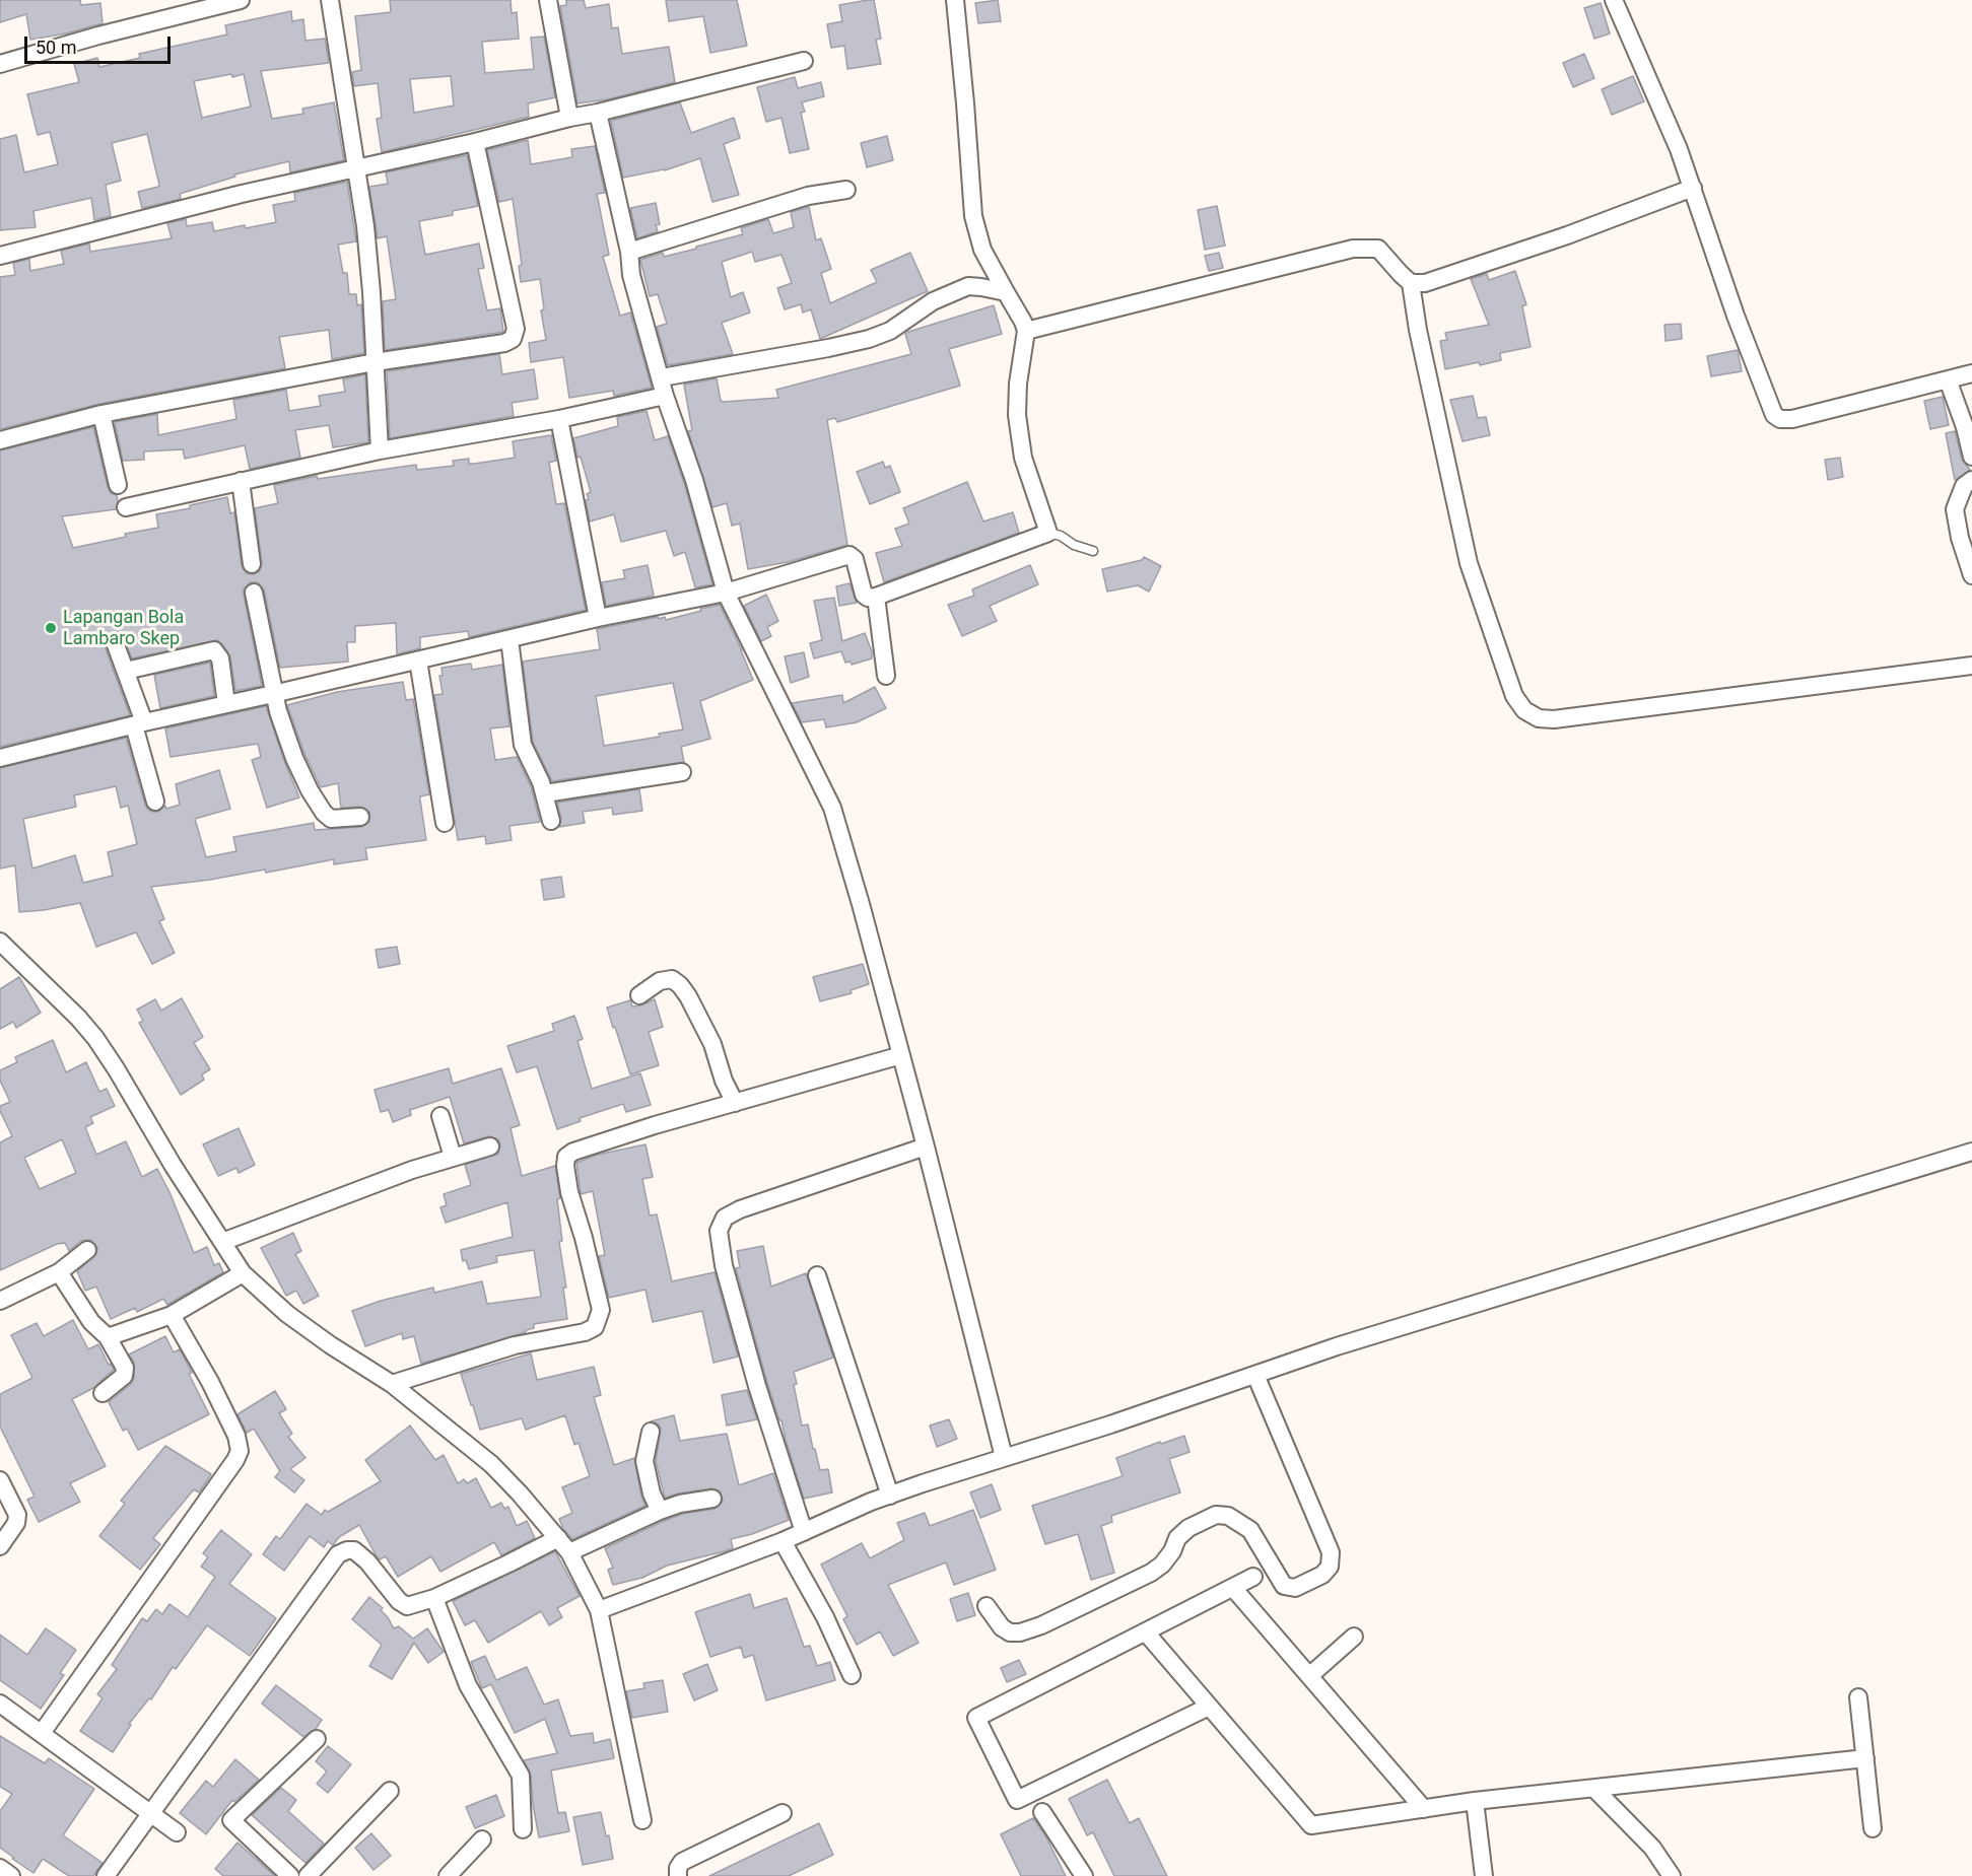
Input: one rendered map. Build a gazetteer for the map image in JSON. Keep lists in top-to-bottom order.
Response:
{
  "places": ["Lapangan Bola Lambaro Skep"],
  "scale_bar": "50 m"
}
